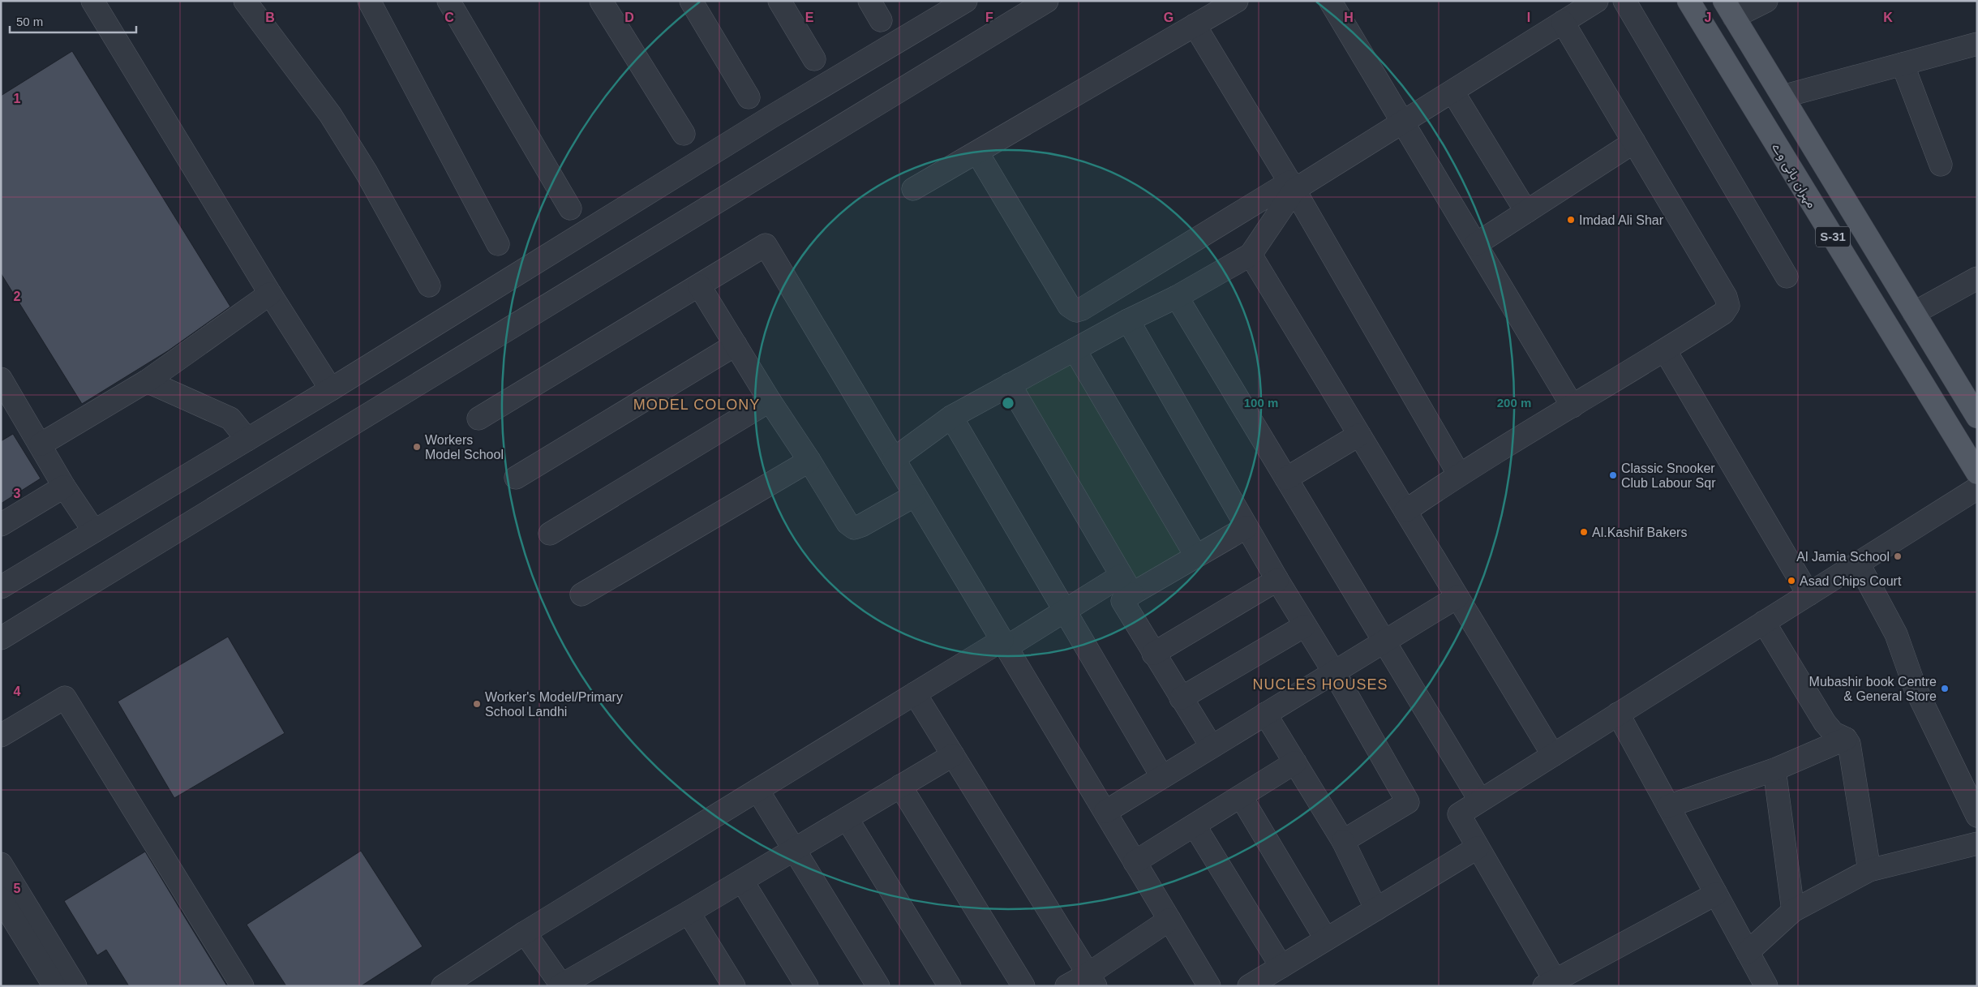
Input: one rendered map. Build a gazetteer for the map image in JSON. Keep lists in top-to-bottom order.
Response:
{
  "streets": {
    "main road": ["مہران ہائی وے", "S-31"]
  },
  "districts": ["MODEL COLONY", "NUCLES HOUSES"],
  "places": [
    "Imdad Ali Shar",
    "Workers Model School",
    "Classic Snooker Club Labour Sqr",
    "Al.Kashif Bakers",
    "Al Jamia School",
    "Asad Chips Court",
    "Mubashir book Centre & General Store",
    "Worker's Model/Primary School Landhi"
  ],
  "scale_bar": "50 m",
  "grid": {
    "columns": [
      "B",
      "C",
      "D",
      "E",
      "F",
      "G",
      "H",
      "I",
      "J",
      "K"
    ],
    "rows": [
      "1",
      "2",
      "3",
      "4",
      "5"
    ]
  },
  "rings": ["100 m", "200 m"]
}
